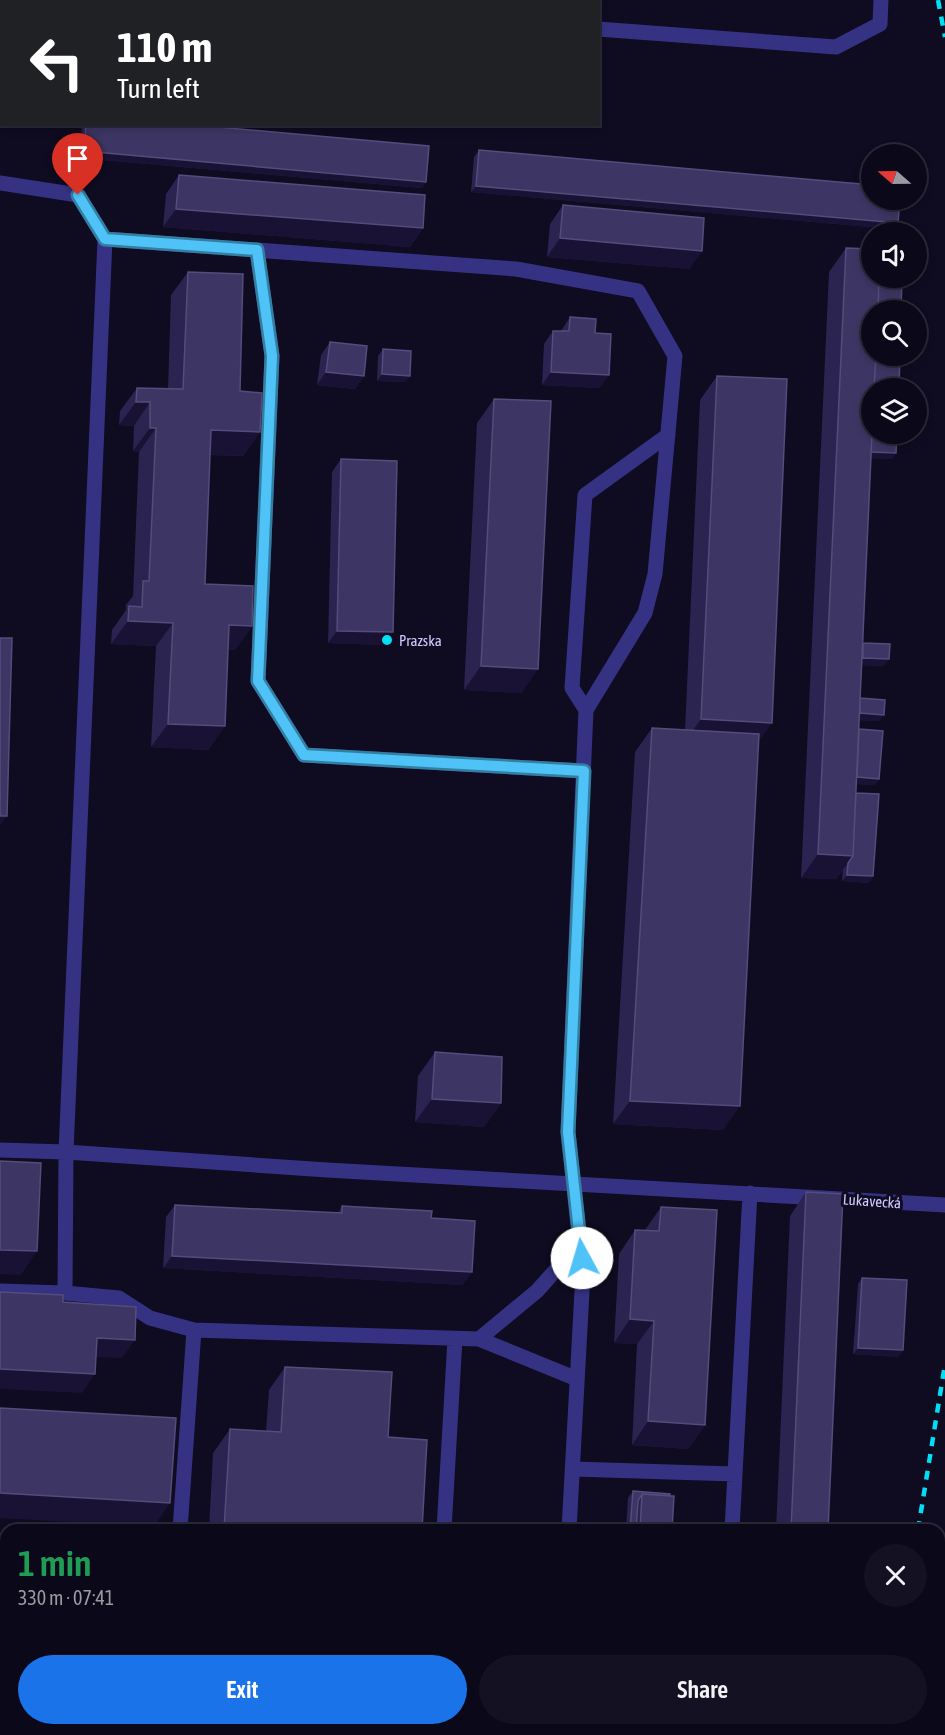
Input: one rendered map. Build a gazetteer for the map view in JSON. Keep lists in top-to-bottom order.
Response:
{
  "streets": {
    "street": ["Lukavecká"]
  },
  "places": ["Prazska"],
  "north": "left",
  "page": {
    "turn": ["110 m", "Turn left"],
    "heading": ["1 min", "330 m · 07:41"],
    "buttons": ["Exit", "Share"]
  }
}
